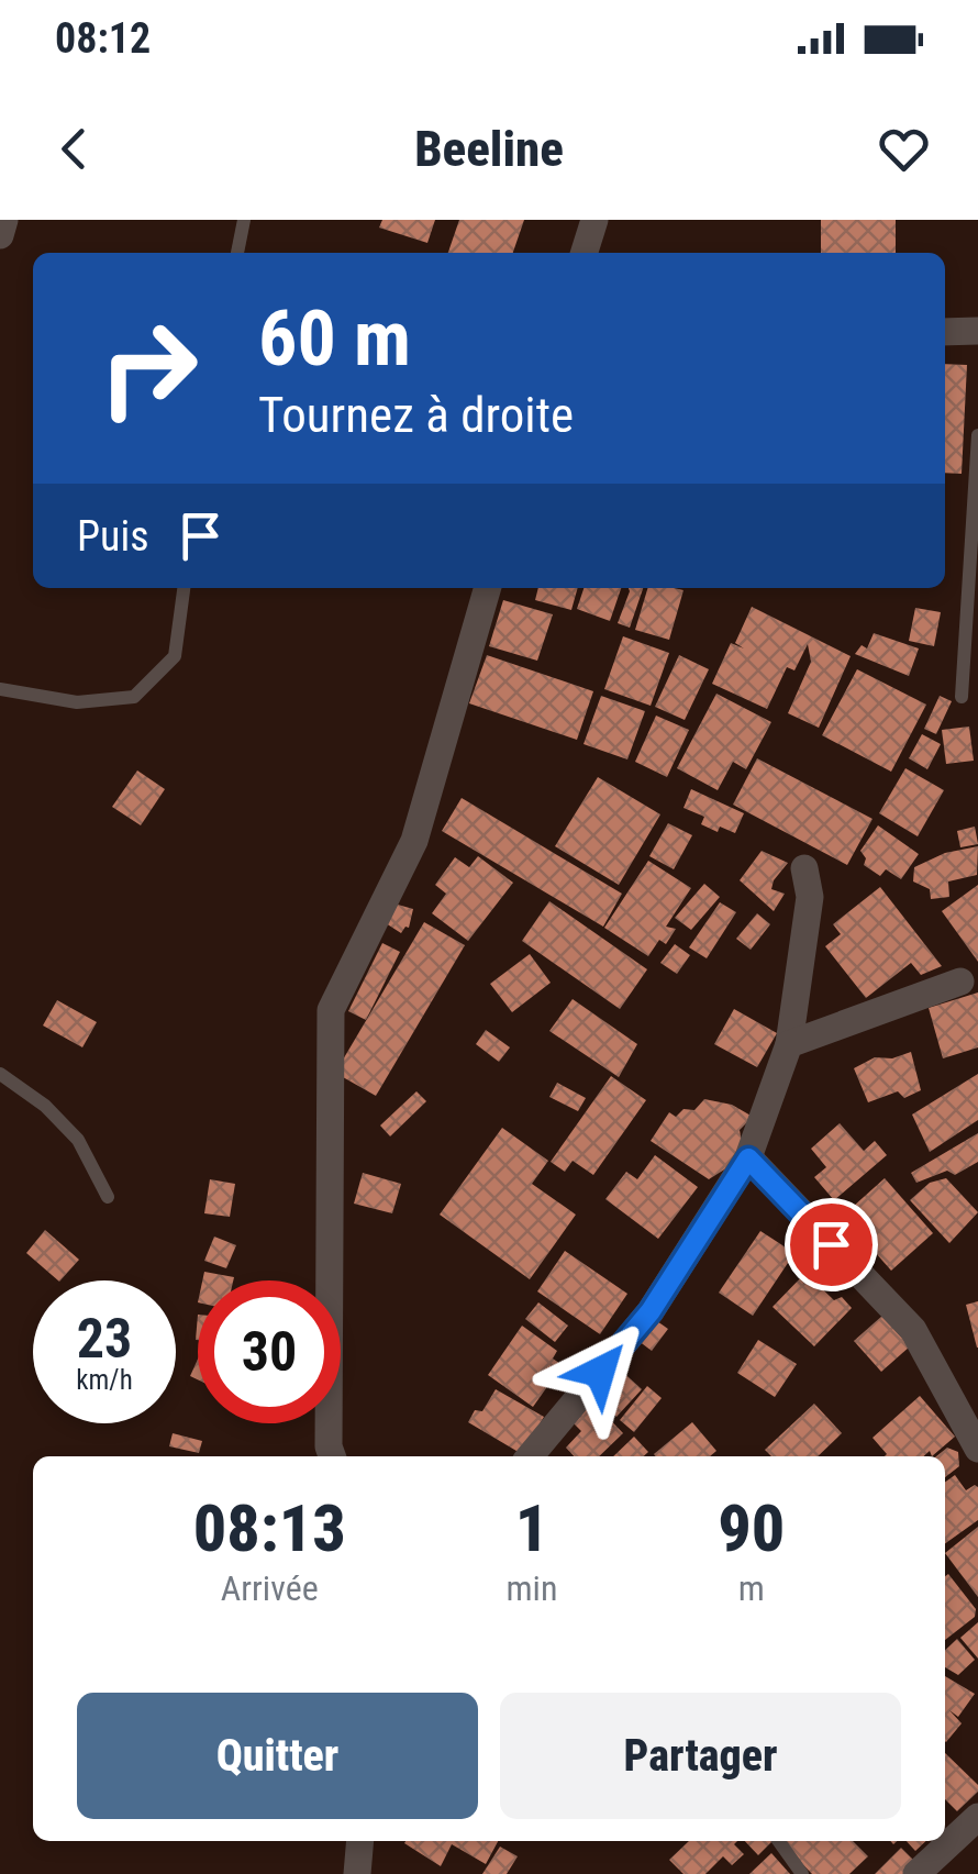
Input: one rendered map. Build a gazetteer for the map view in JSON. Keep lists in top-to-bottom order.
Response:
{
  "page": {
    "status": "08:12",
    "header": "Beeline",
    "turn": ["60 m", "Tournez à droite"],
    "then": "Puis",
    "speed": "23 km/h",
    "limit": "30",
    "eta": [
      "08:13",
      "Arrivée",
      "1",
      "min",
      "90",
      "m"
    ],
    "buttons": ["Quitter", "Partager"]
  }
}
